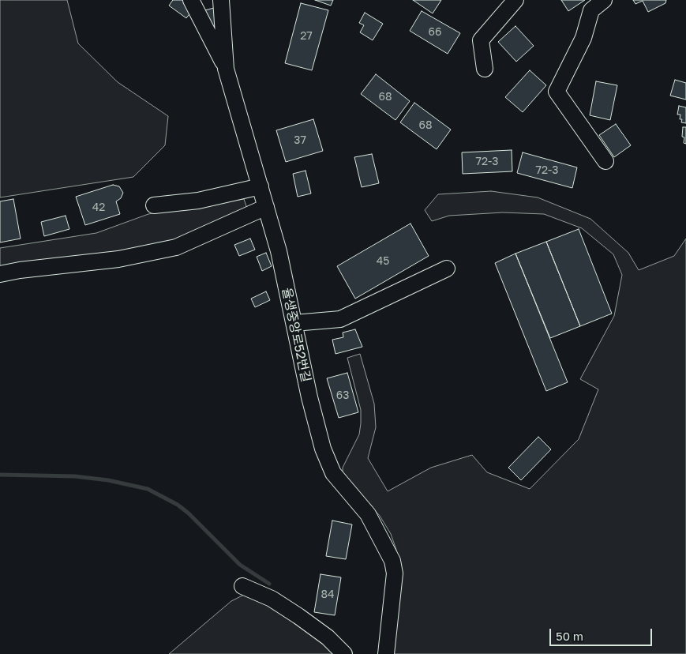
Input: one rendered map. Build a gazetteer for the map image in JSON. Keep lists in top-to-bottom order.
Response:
{
  "streets": {
    "street": ["율생중앙로52번길"]
  },
  "house_numbers": [
    "66",
    "27",
    "68",
    "68",
    "37",
    "72-3",
    "72-3",
    "42",
    "45",
    "63",
    "84"
  ],
  "scale_bar": "50 m"
}
